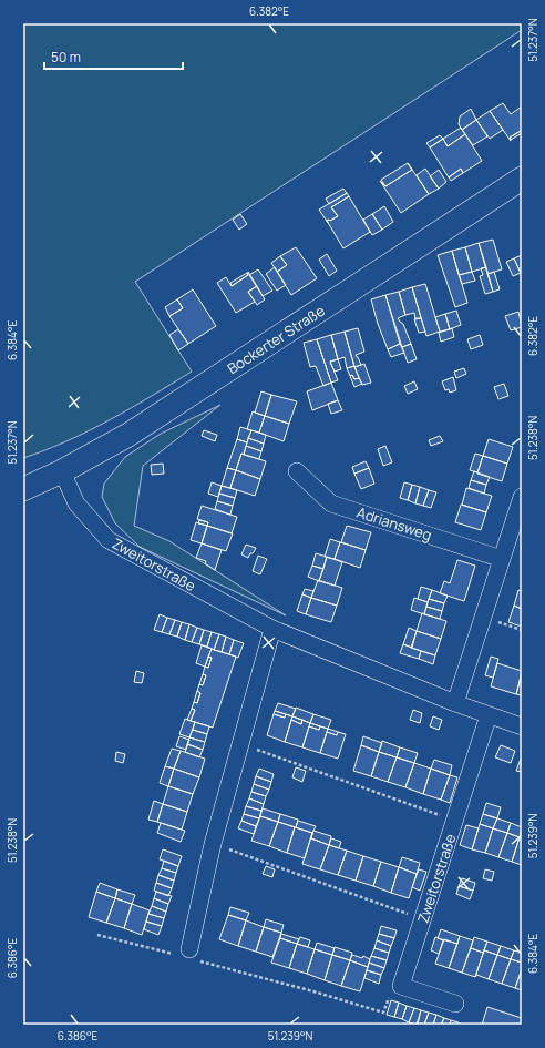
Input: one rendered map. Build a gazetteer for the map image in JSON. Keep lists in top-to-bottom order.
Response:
{
  "streets": {
    "street": ["Bockerter Straße", "Adriansweg", "Zweitorstraße"]
  },
  "crossings": [
    ["Bockerter Straße", "Zweitorstraße"]
  ],
  "scale_bar": "50 m",
  "coordinates": [
    "6.382°E",
    "51.237°N",
    "6.384°E",
    "51.238°N",
    "51.239°N",
    "6.386°E"
  ]
}
